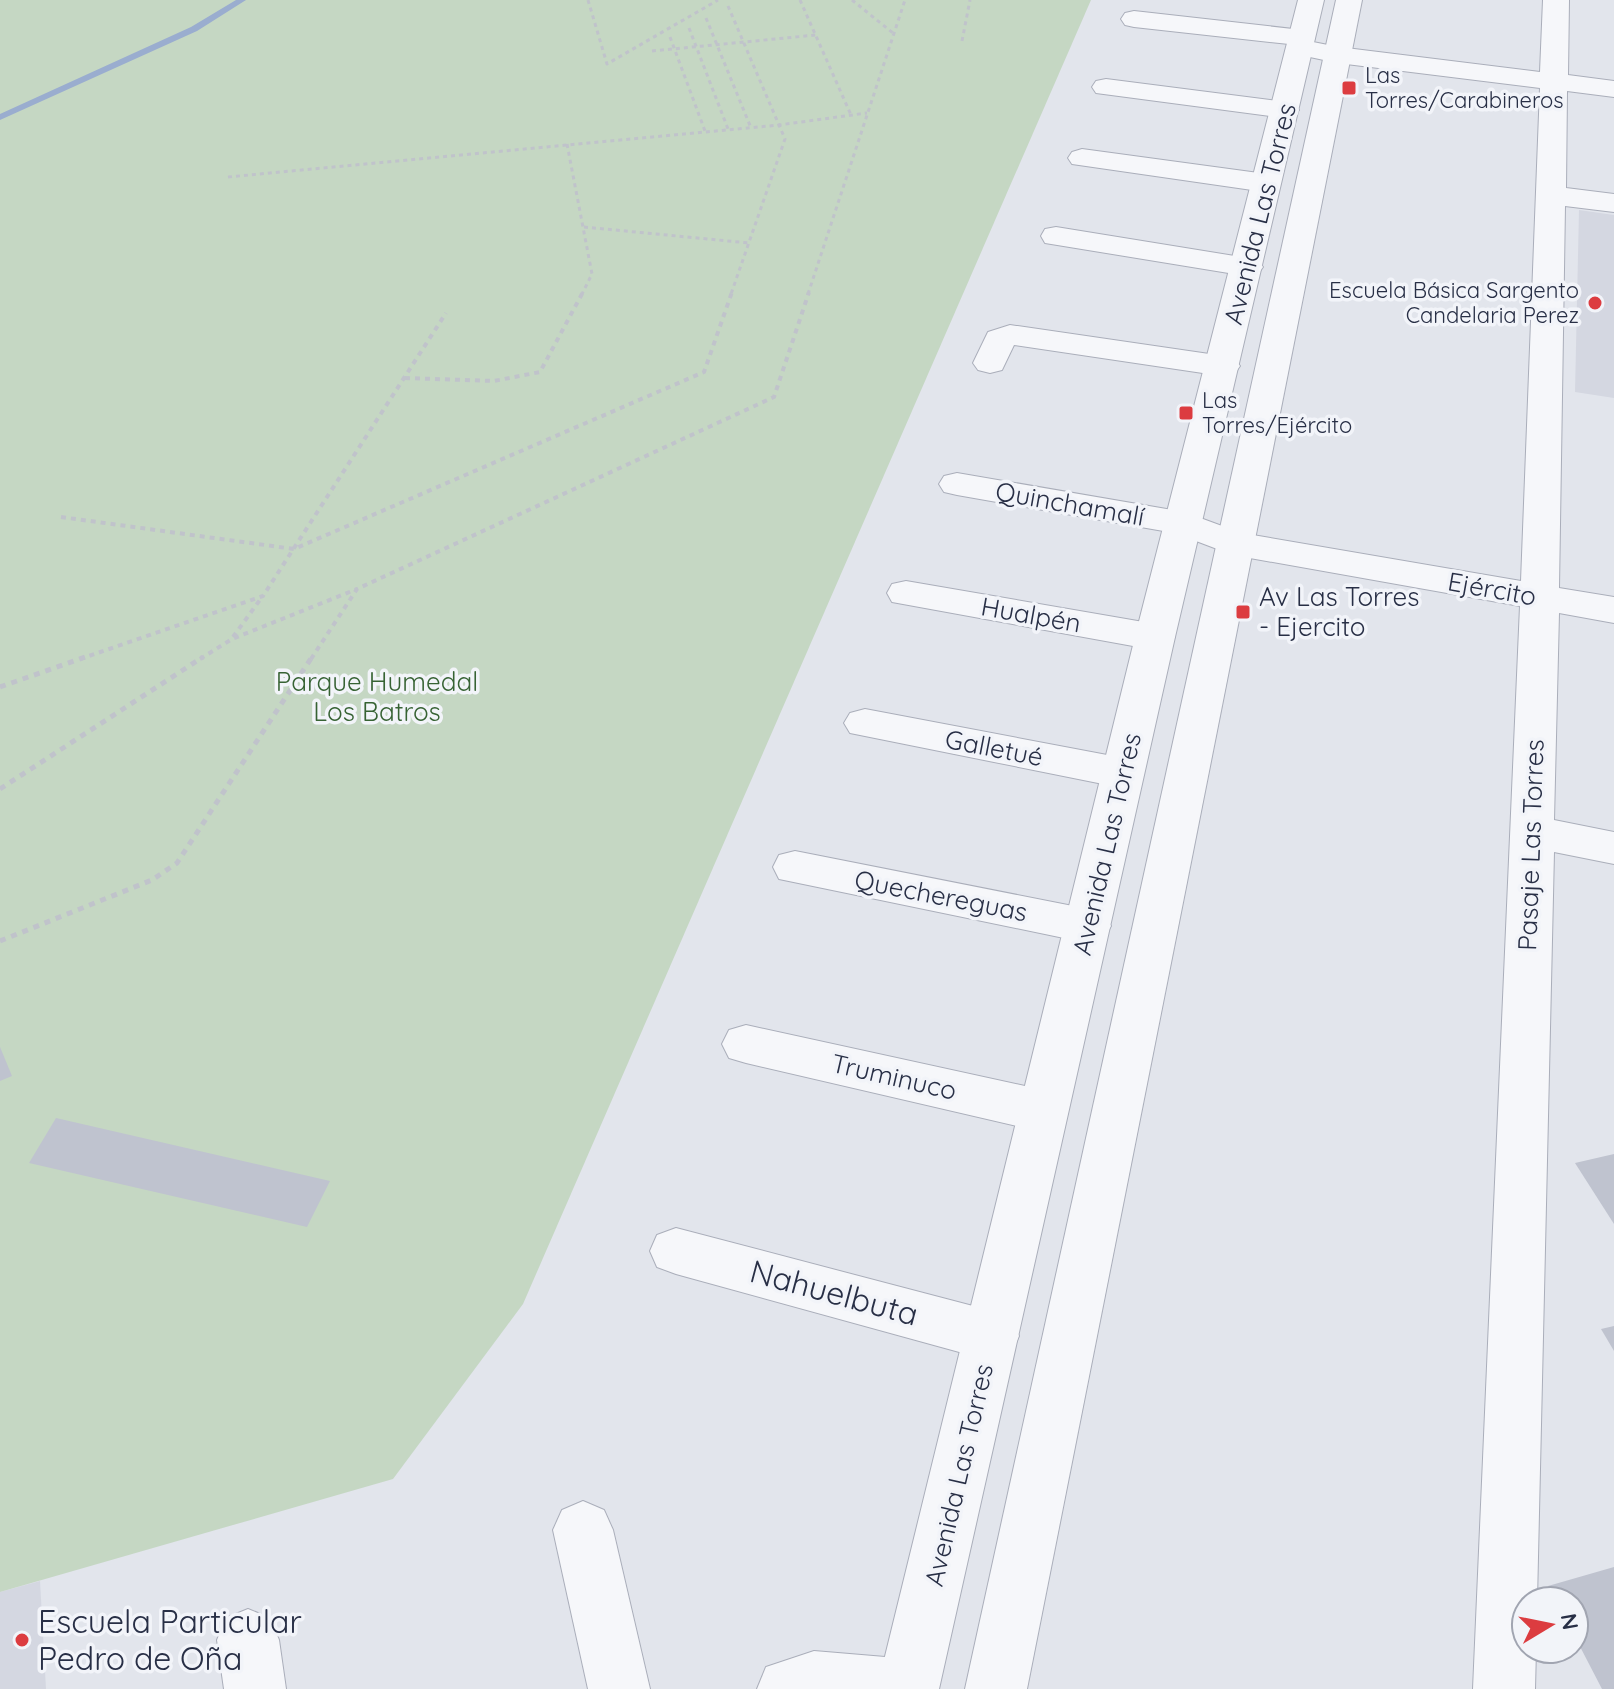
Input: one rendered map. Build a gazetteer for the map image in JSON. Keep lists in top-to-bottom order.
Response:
{
  "streets": {
    "street": [
      "Avenida Las Torres",
      "Quinchamalí",
      "Ejército",
      "Hualpén",
      "Galletué",
      "Pasaje Las Torres",
      "Quechereguas",
      "Truminuco",
      "Nahuelbuta"
    ]
  },
  "crossings": [
    ["Avenida Las Torres", "Quinchamalí"],
    ["Avenida Las Torres", "Ejército"],
    ["Avenida Las Torres", "Hualpén"],
    ["Avenida Las Torres", "Galletué"],
    ["Avenida Las Torres", "Quechereguas"],
    ["Avenida Las Torres", "Truminuco"],
    ["Avenida Las Torres", "Nahuelbuta"],
    ["Quinchamalí", "Ejército"],
    ["Ejército", "Pasaje Las Torres"]
  ],
  "parks": ["Parque Humedal Los Batros"],
  "places": {
    "transit": ["Las Torres/Carabineros", "Las Torres/Ejército", "Av Las Torres - Ejercito"],
    "other": ["Escuela Básica Sargento Candelaria Perez", "Escuela Particular Pedro de Oña"]
  },
  "north": "right"
}
